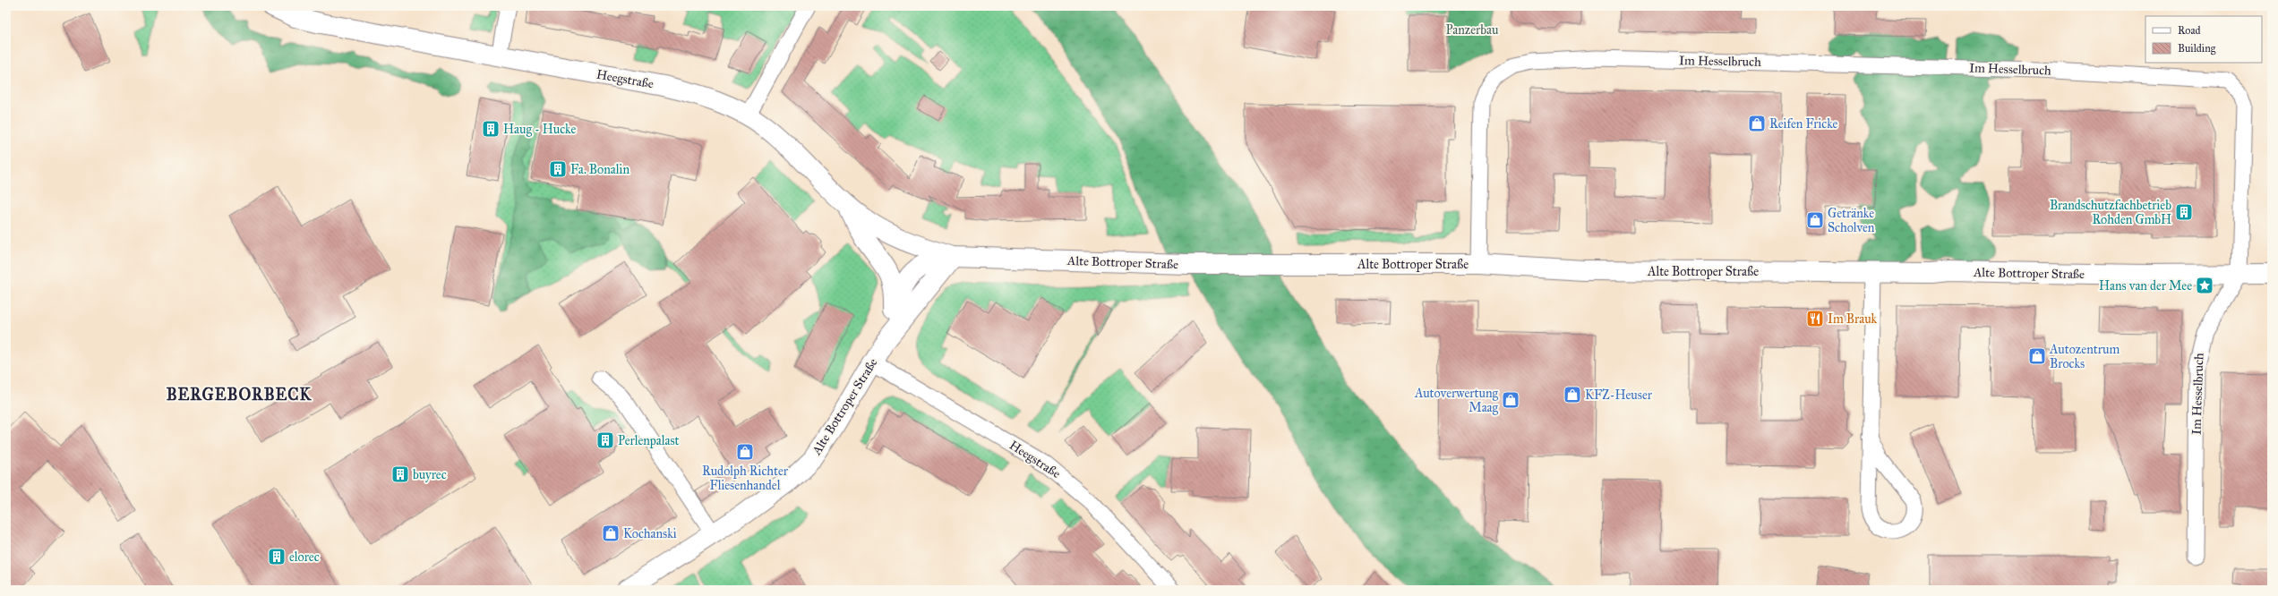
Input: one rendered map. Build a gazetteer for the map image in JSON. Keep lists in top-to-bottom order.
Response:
{
  "streets": {
    "street": ["Im Hesselbruch", "Heegstraße", "Alte Bottroper Straße"]
  },
  "crossings": [
    ["Im Hesselbruch", "Alte Bottroper Straße"],
    ["Heegstraße", "Alte Bottroper Straße"]
  ],
  "districts": ["BERGEBORBECK"],
  "parks": ["Panzerbau"],
  "places": {
    "shop": [
      "Reifen Fricke",
      "Getränke Scholven",
      "Autozentrum Brocks",
      "KFZ-Heuser",
      "Autoverwertung Maag",
      "Rudolph Richter Fliesenhandel",
      "Kochanski"
    ],
    "building": [
      "Haug - Hucke",
      "Fa. Bonalin",
      "Brandschutzfachbetrieb Rohden GmbH",
      "Perlenpalast",
      "buyrec",
      "elorec"
    ],
    "place": ["Hans van der Mee"],
    "restaurant": ["Im Brauk"]
  },
  "legend": ["Road", "Building"]
}
